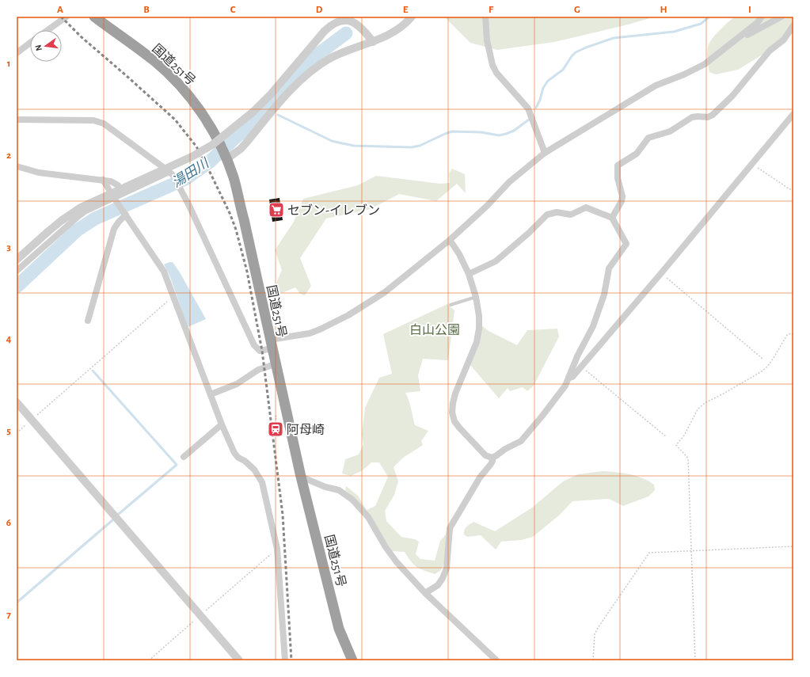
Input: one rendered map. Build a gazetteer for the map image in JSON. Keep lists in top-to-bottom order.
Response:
{
  "streets": {
    "highway": ["国道251号"]
  },
  "water": ["湯田川"],
  "parks": ["白山公園"],
  "places": {
    "supermarket": ["セブン-イレブン"],
    "station": ["阿母崎"]
  },
  "north": "left",
  "grid": {
    "columns": [
      "A",
      "B",
      "C",
      "D",
      "E",
      "F",
      "G",
      "H",
      "I"
    ],
    "rows": [
      "1",
      "2",
      "3",
      "4",
      "5",
      "6",
      "7"
    ]
  }
}
